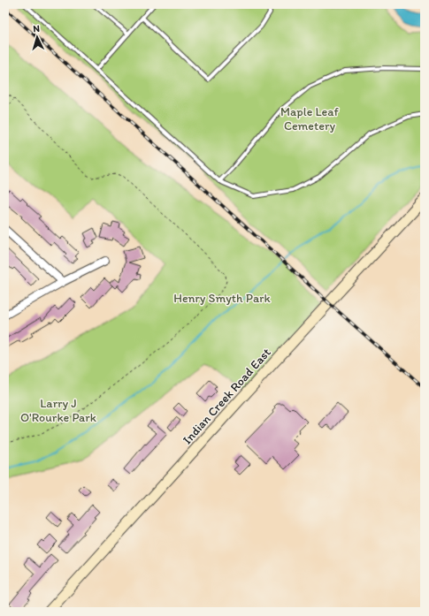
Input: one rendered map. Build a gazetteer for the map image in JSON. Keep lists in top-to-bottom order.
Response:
{
  "streets": {
    "main road": ["Indian Creek Road East"]
  },
  "parks": ["Maple Leaf Cemetery", "Henry Smyth Park", "Larry J O'Rourke Park"],
  "north": "top"
}
